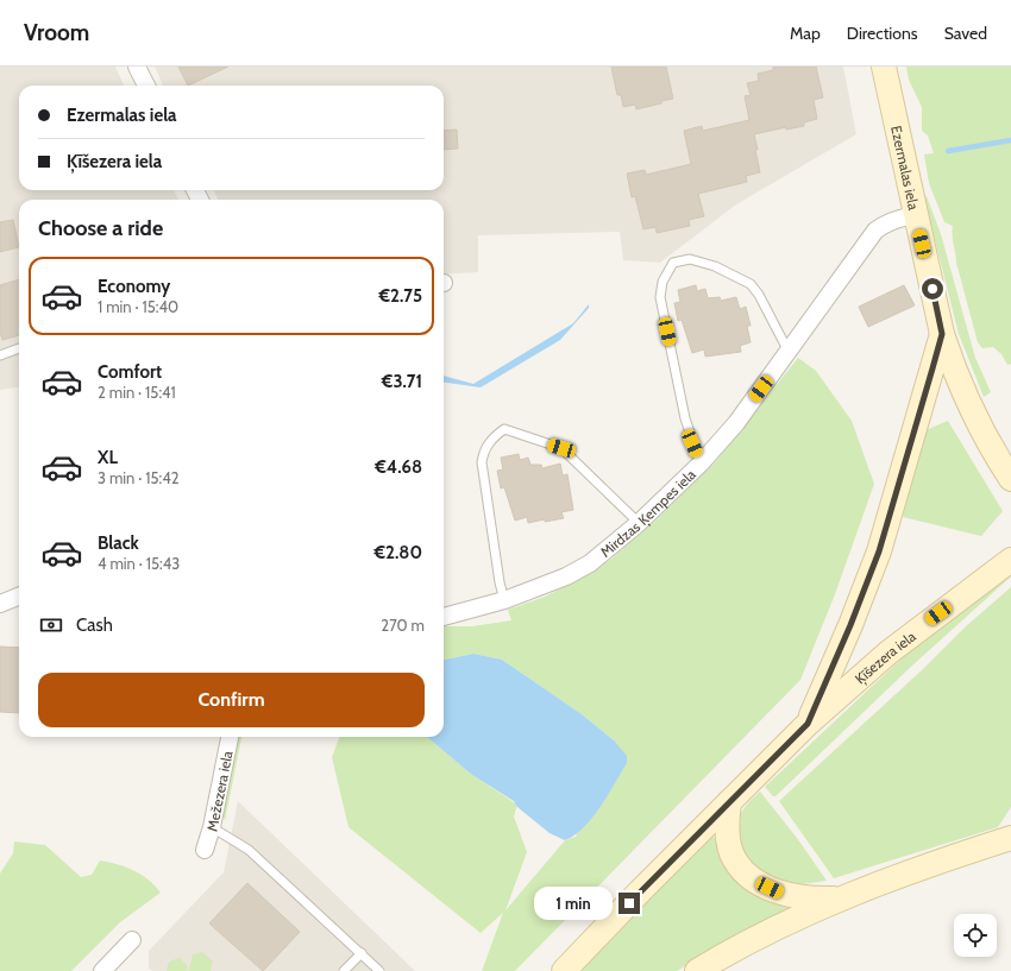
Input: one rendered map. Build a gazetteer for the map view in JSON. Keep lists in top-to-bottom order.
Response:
{
  "streets": {
    "street": [
      "Ezermalas iela",
      "Mirdzas Ķempes iela",
      "Ķīšezera iela",
      "Mežezera iela"
    ]
  },
  "crossings": [
    ["Ezermalas iela", "Mirdzas Ķempes iela"],
    ["Ezermalas iela", "Ķīšezera iela"]
  ],
  "page": {
    "header": "Vroom",
    "nav": ["Map", "Directions", "Saved"],
    "banner": ["Ezermalas iela", "Ķīšezera iela"],
    "heading": "Choose a ride",
    "list": [
      {
        "name": "Economy",
        "note": "1 min · 15:40",
        "value": "€2.75"
      },
      {
        "name": "Comfort",
        "note": "2 min · 15:41",
        "value": "€3.71"
      },
      {
        "name": "XL",
        "note": "3 min · 15:42",
        "value": "€4.68"
      },
      {
        "name": "Black",
        "note": "4 min · 15:43",
        "value": "€2.80"
      }
    ],
    "pay": ["Cash", "270 m"],
    "buttons": "Confirm",
    "bubble": "1 min"
  }
}
